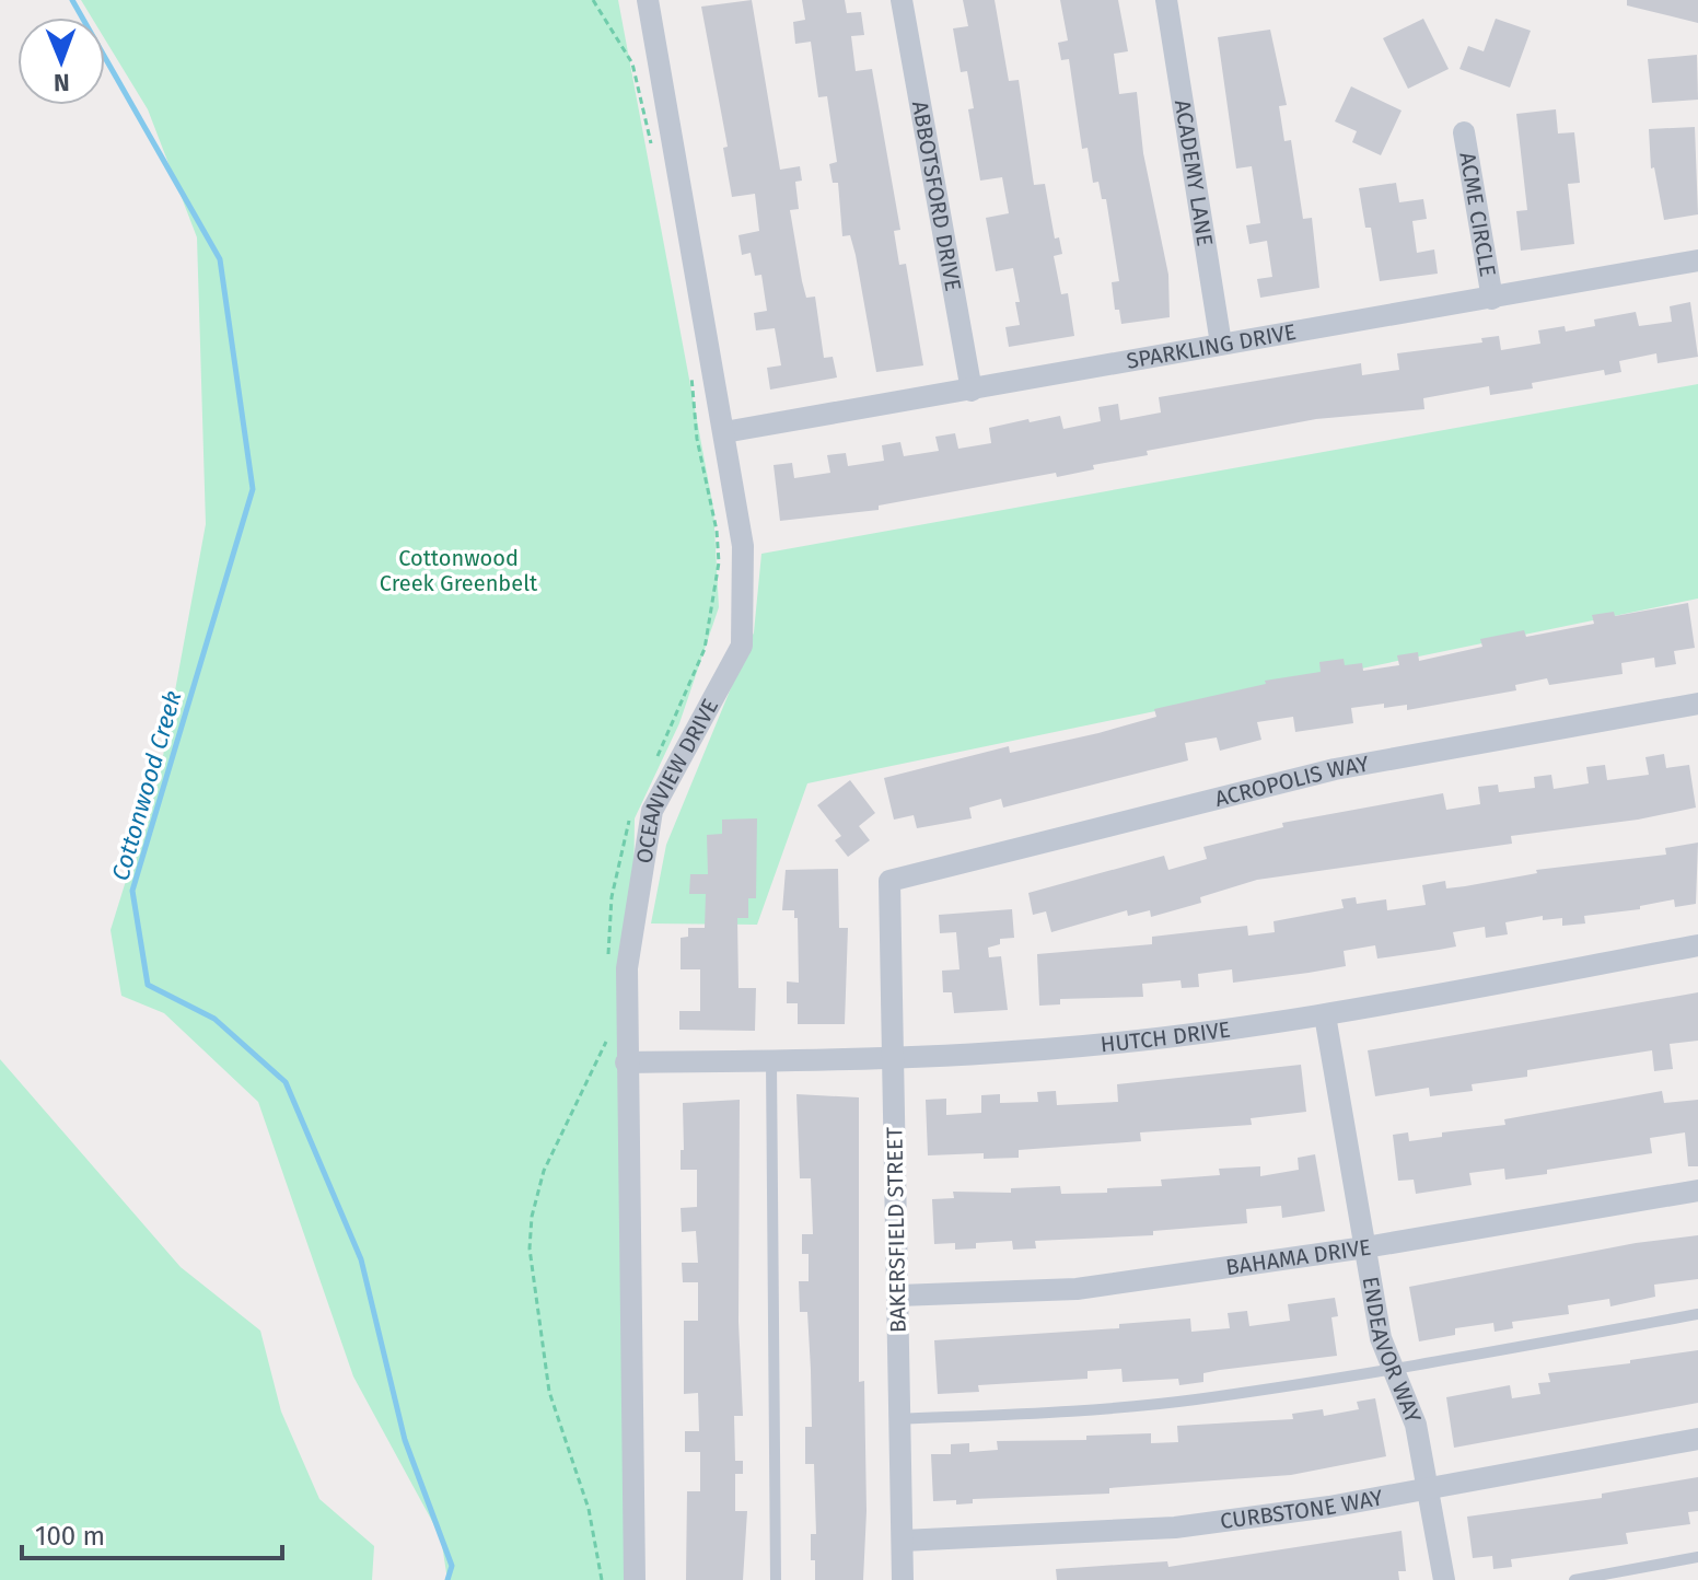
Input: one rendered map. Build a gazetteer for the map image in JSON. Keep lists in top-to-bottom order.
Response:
{
  "streets": {
    "street": [
      "ACADEMY LANE",
      "ABBOTSFORD DRIVE",
      "ACME CIRCLE",
      "SPARKLING DRIVE",
      "ACROPOLIS WAY",
      "OCEANVIEW DRIVE",
      "HUTCH DRIVE",
      "BAKERSFIELD STREET",
      "BAHAMA DRIVE",
      "ENDEAVOR WAY",
      "CURBSTONE WAY"
    ]
  },
  "crossings": [
    ["ACADEMY LANE", "SPARKLING DRIVE"],
    ["ABBOTSFORD DRIVE", "SPARKLING DRIVE"],
    ["ACME CIRCLE", "SPARKLING DRIVE"],
    ["SPARKLING DRIVE", "OCEANVIEW DRIVE"],
    ["ACROPOLIS WAY", "BAKERSFIELD STREET"],
    ["OCEANVIEW DRIVE", "HUTCH DRIVE"],
    ["HUTCH DRIVE", "BAKERSFIELD STREET"],
    ["HUTCH DRIVE", "ENDEAVOR WAY"],
    ["BAKERSFIELD STREET", "BAHAMA DRIVE"],
    ["BAKERSFIELD STREET", "CURBSTONE WAY"],
    ["BAHAMA DRIVE", "ENDEAVOR WAY"],
    ["ENDEAVOR WAY", "CURBSTONE WAY"]
  ],
  "water": ["Cottonwood Creek"],
  "parks": ["Cottonwood Creek Greenbelt"],
  "scale_bar": "100 m",
  "north": "bottom"
}
